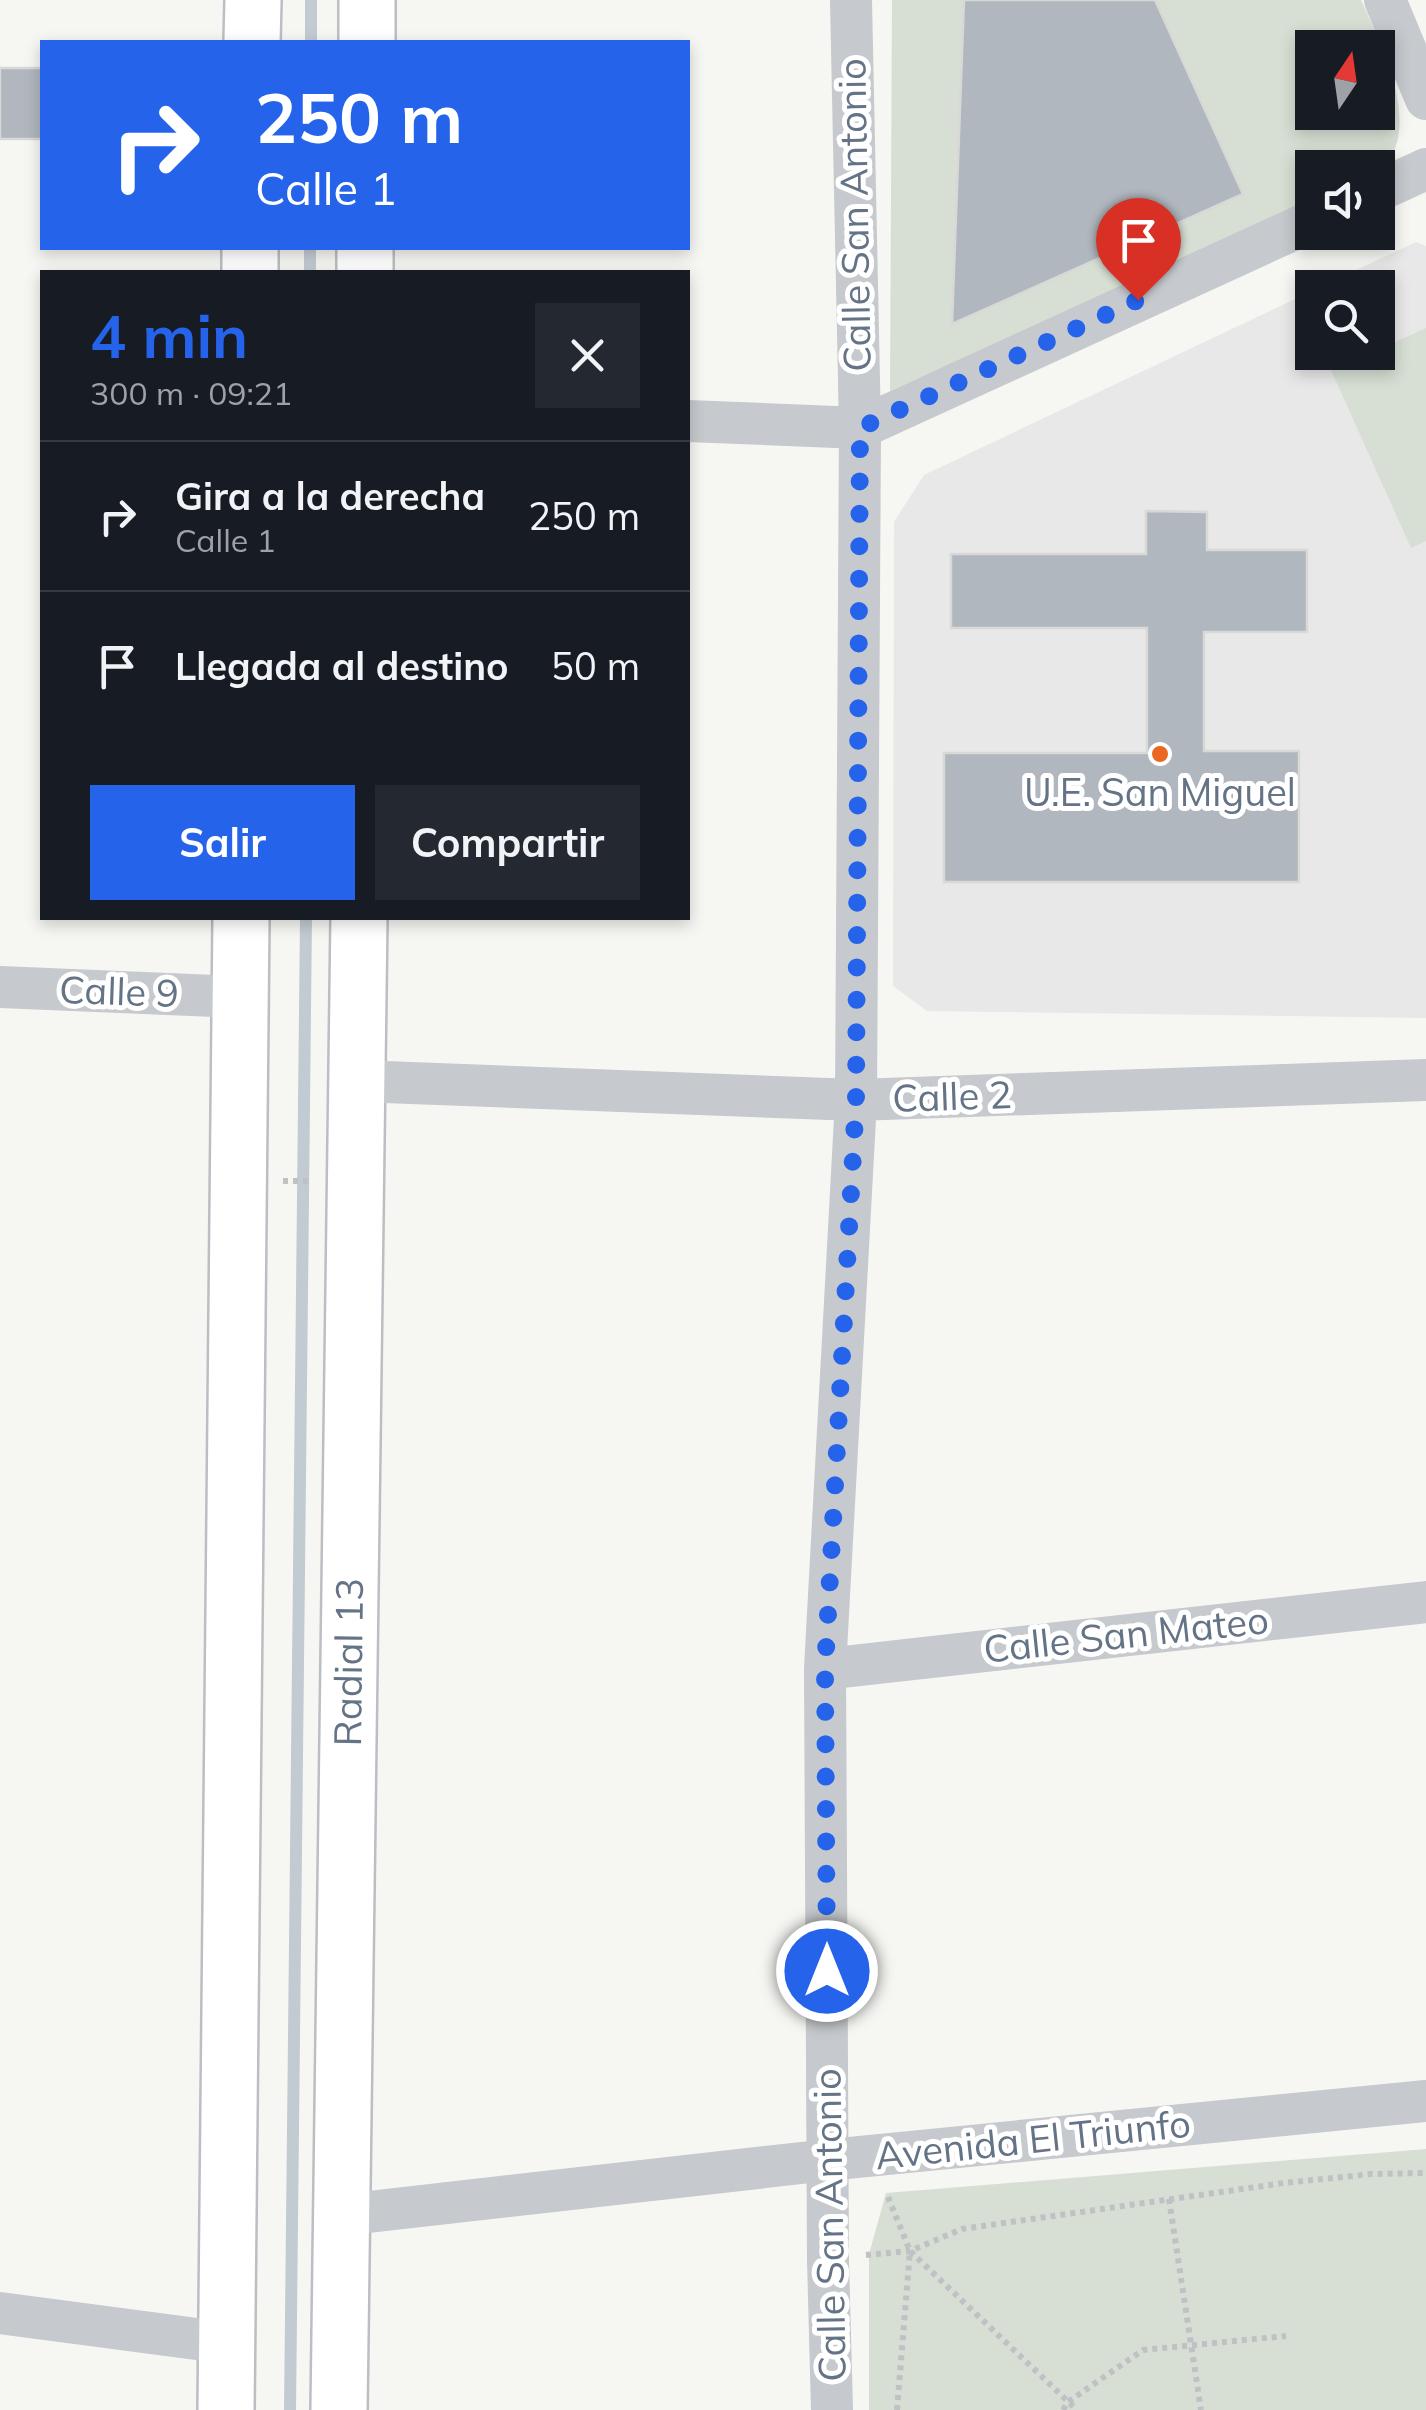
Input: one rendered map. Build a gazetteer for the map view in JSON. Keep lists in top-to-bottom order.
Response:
{
  "streets": {
    "main road": ["Radial 13"],
    "street": [
      "Calle San Antonio",
      "Calle 9",
      "Calle 2",
      "Calle San Mateo",
      "Avenida El Triunfo"
    ]
  },
  "crossings": [
    ["Calle San Antonio", "Calle 2"],
    ["Calle San Antonio", "Calle San Mateo"],
    ["Calle San Antonio", "Avenida El Triunfo"],
    ["Calle 2", "Radial 13"],
    ["Radial 13", "Avenida El Triunfo"]
  ],
  "places": ["U.E. San Miguel"],
  "north": "top",
  "page": {
    "turn": ["250 m", "Calle 1"],
    "heading": ["4 min", "300 m · 09:21"],
    "list": [
      {
        "name": "Gira a la derecha",
        "note": "Calle 1",
        "value": "250 m"
      },
      {
        "name": "Llegada al destino",
        "value": "50 m"
      }
    ],
    "buttons": ["Salir", "Compartir"]
  }
}
